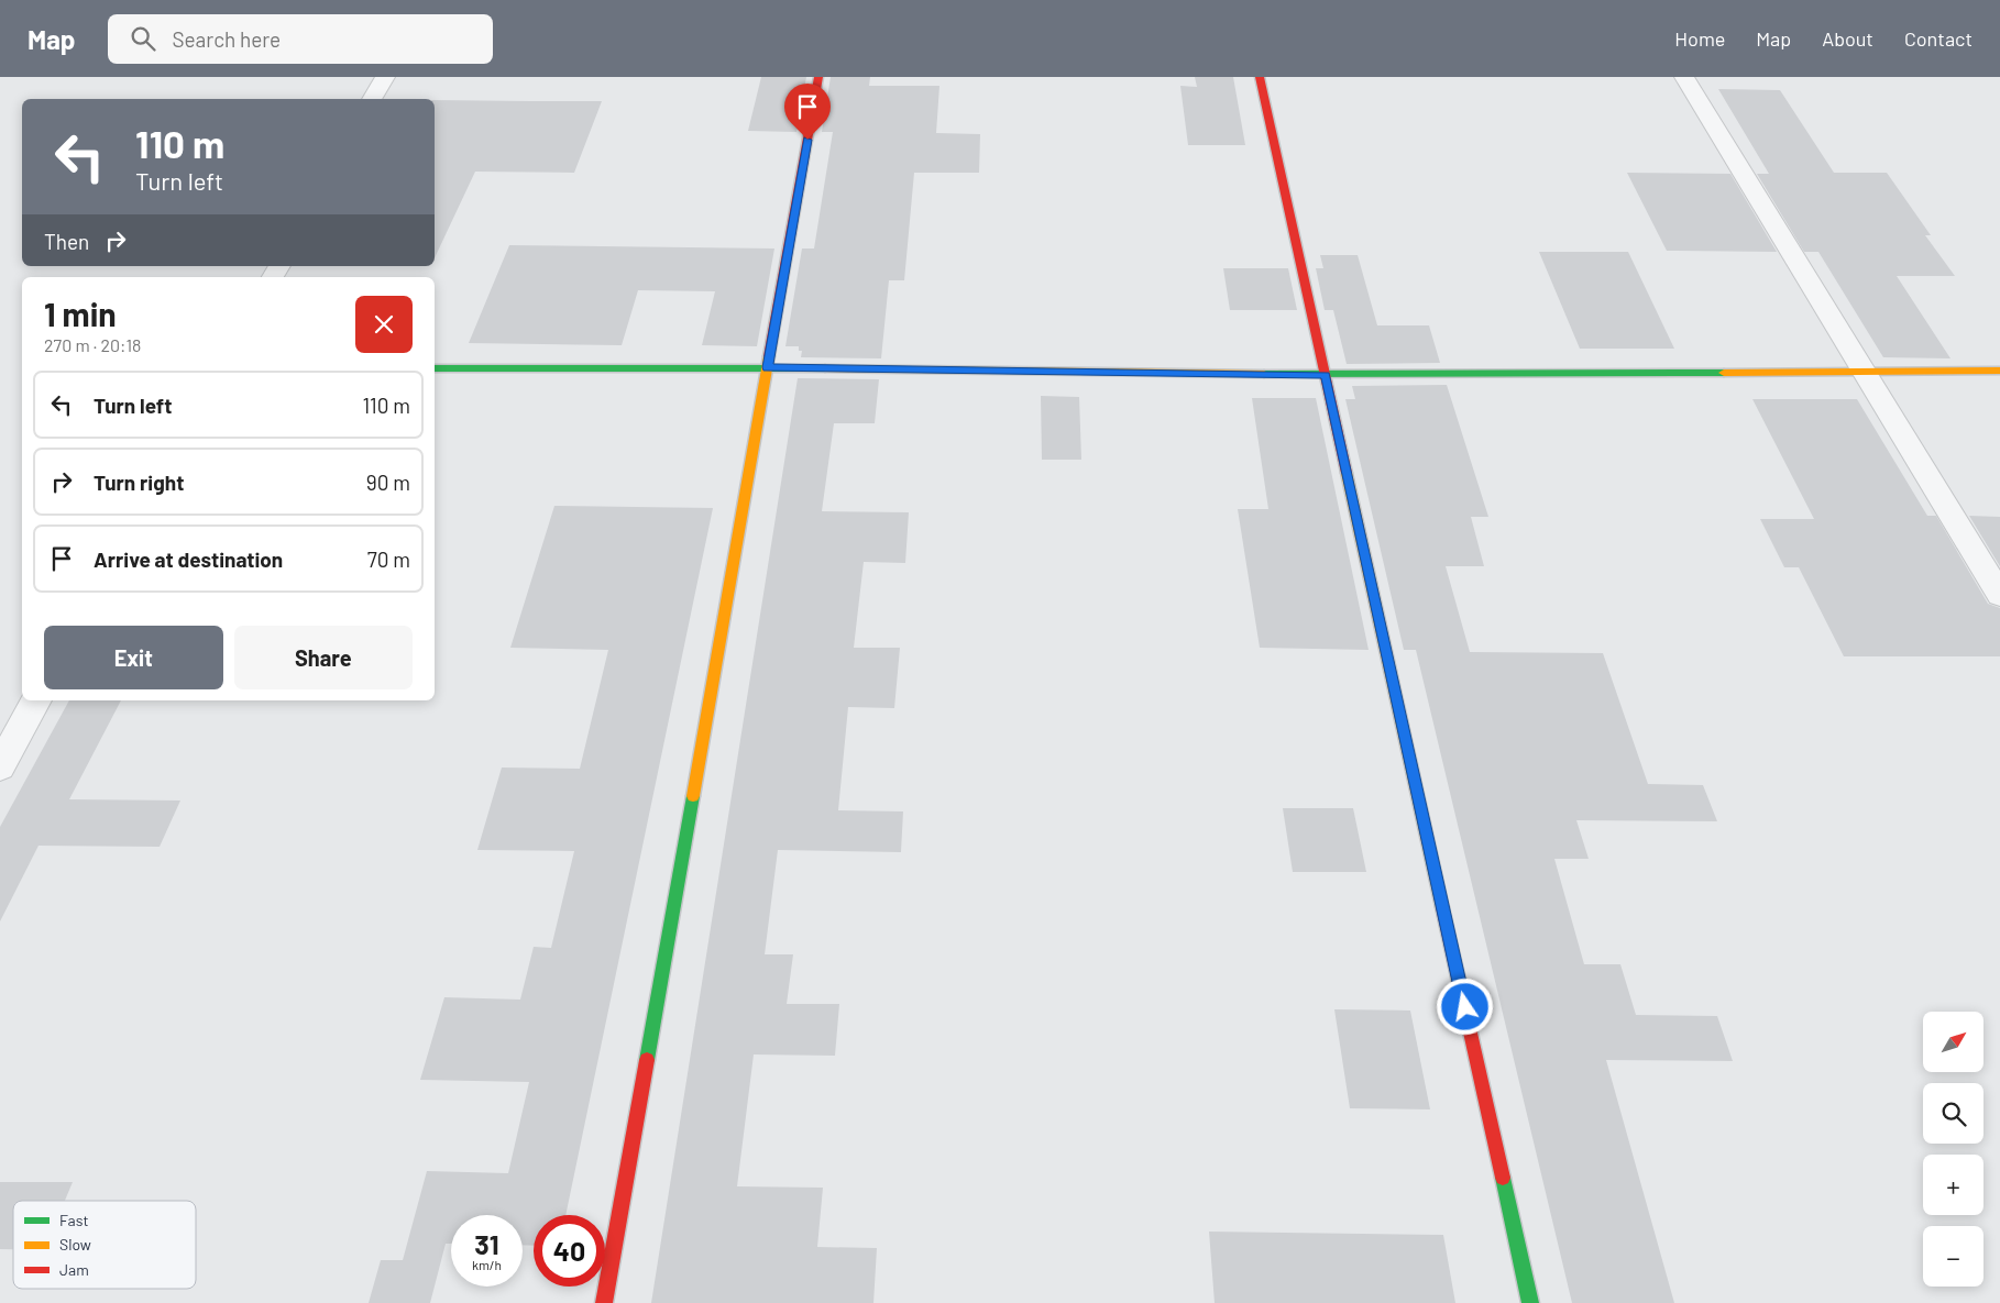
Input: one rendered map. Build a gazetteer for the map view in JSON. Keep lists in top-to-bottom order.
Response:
{
  "legend": ["Fast", "Slow", "Jam"],
  "north": "top right",
  "page": {
    "header": "Map",
    "search": "Search here",
    "nav": [
      "Home",
      "Map",
      "About",
      "Contact"
    ],
    "turn": ["110 m", "Turn left"],
    "then": "Then",
    "heading": ["1 min", "270 m · 20:18"],
    "list": [
      {
        "name": "Turn left",
        "value": "110 m"
      },
      {
        "name": "Turn right",
        "value": "90 m"
      },
      {
        "name": "Arrive at destination",
        "value": "70 m"
      }
    ],
    "buttons": ["Exit", "Share"],
    "map_buttons": ["+", "−"],
    "speed": "31 km/h",
    "limit": "40"
  }
}
